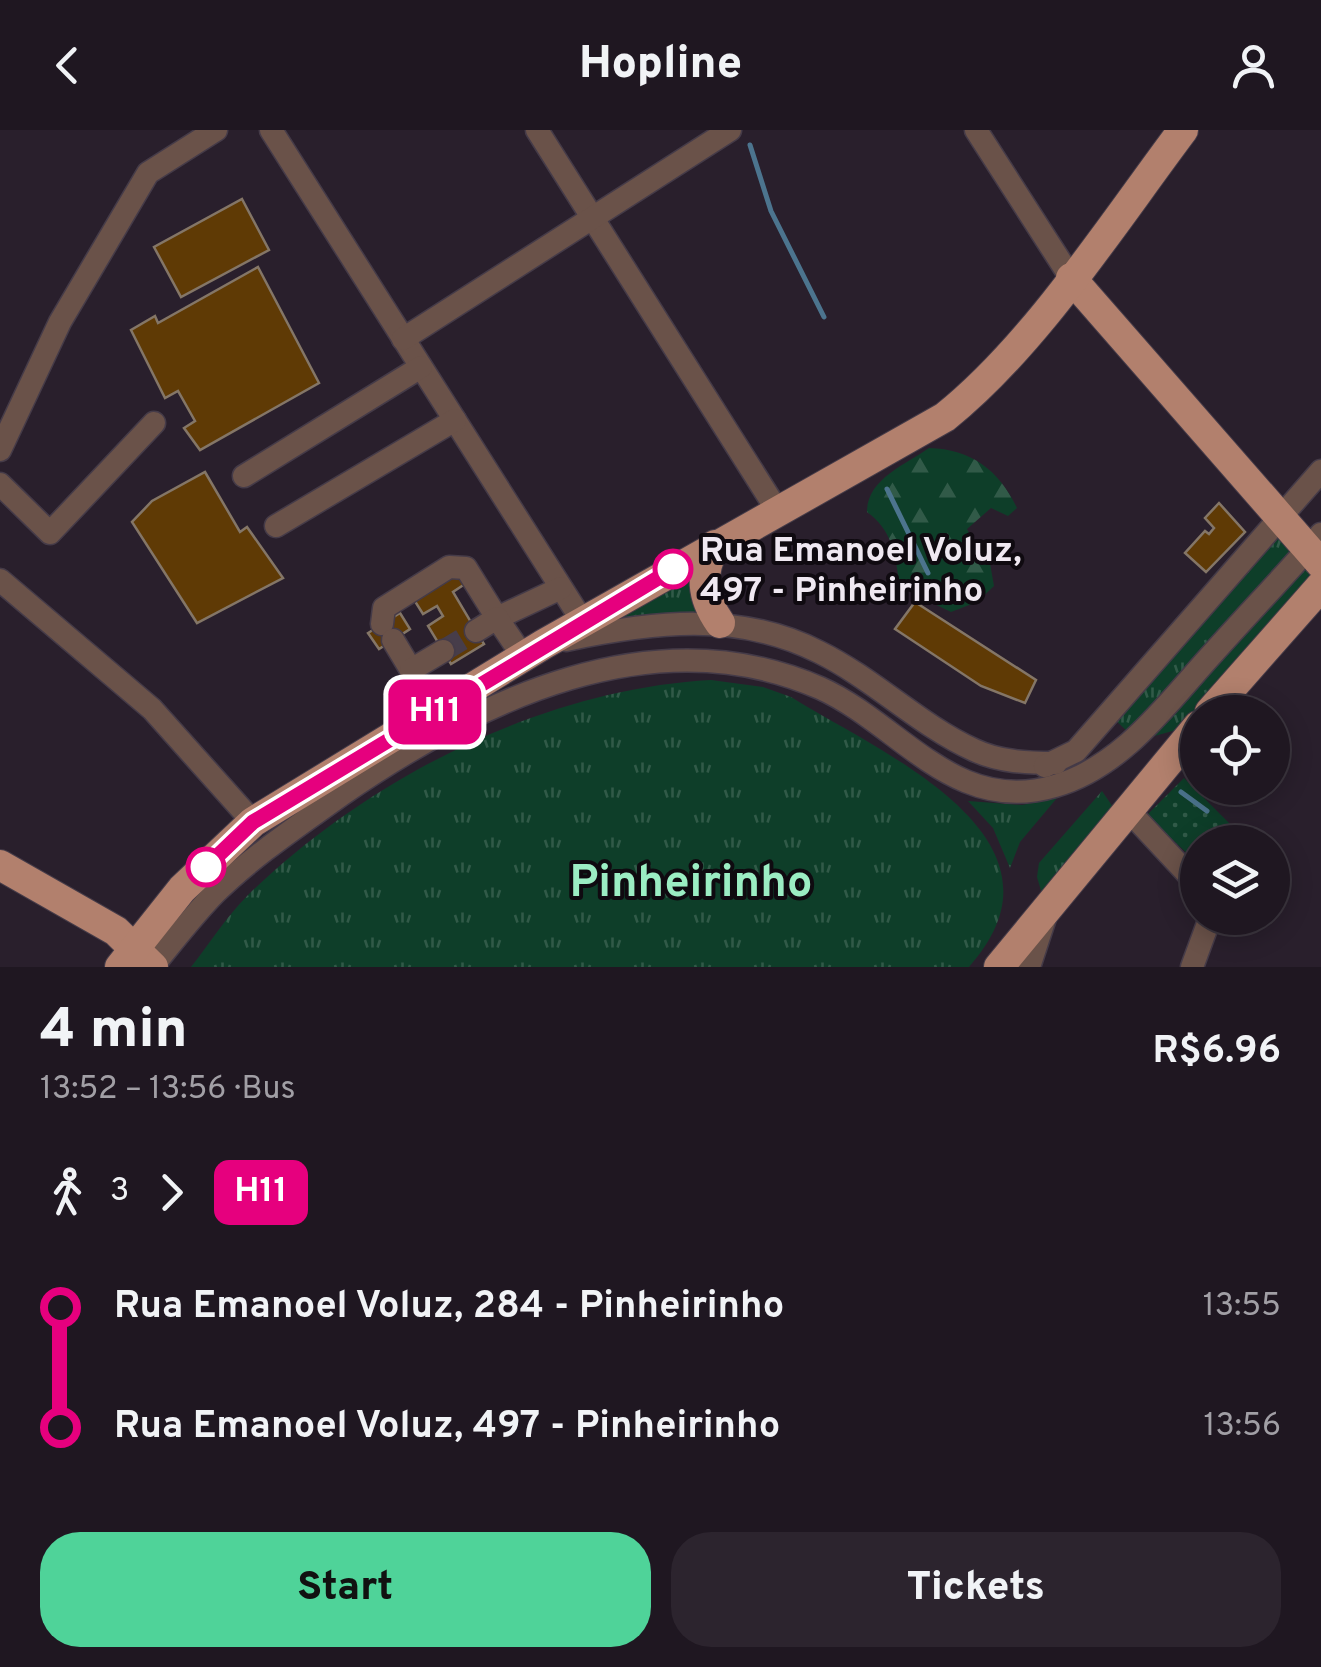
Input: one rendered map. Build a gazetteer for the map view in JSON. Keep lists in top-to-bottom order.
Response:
{
  "districts": ["Pinheirinho"],
  "places": ["Rua Emanoel Voluz, 497 - Pinheirinho"],
  "lines": ["bus line H11"],
  "page": {
    "header": "Hopline",
    "on_map": "H11",
    "heading": ["4 min", "13:52 – 13:56 · Bus", "R$6.96"],
    "legs": ["3", "H11"],
    "list": [
      {
        "name": "Rua Emanoel Voluz, 284 - Pinheirinho",
        "value": "13:55"
      },
      {
        "name": "Rua Emanoel Voluz, 497 - Pinheirinho",
        "value": "13:56"
      }
    ],
    "buttons": ["Start", "Tickets"]
  }
}
